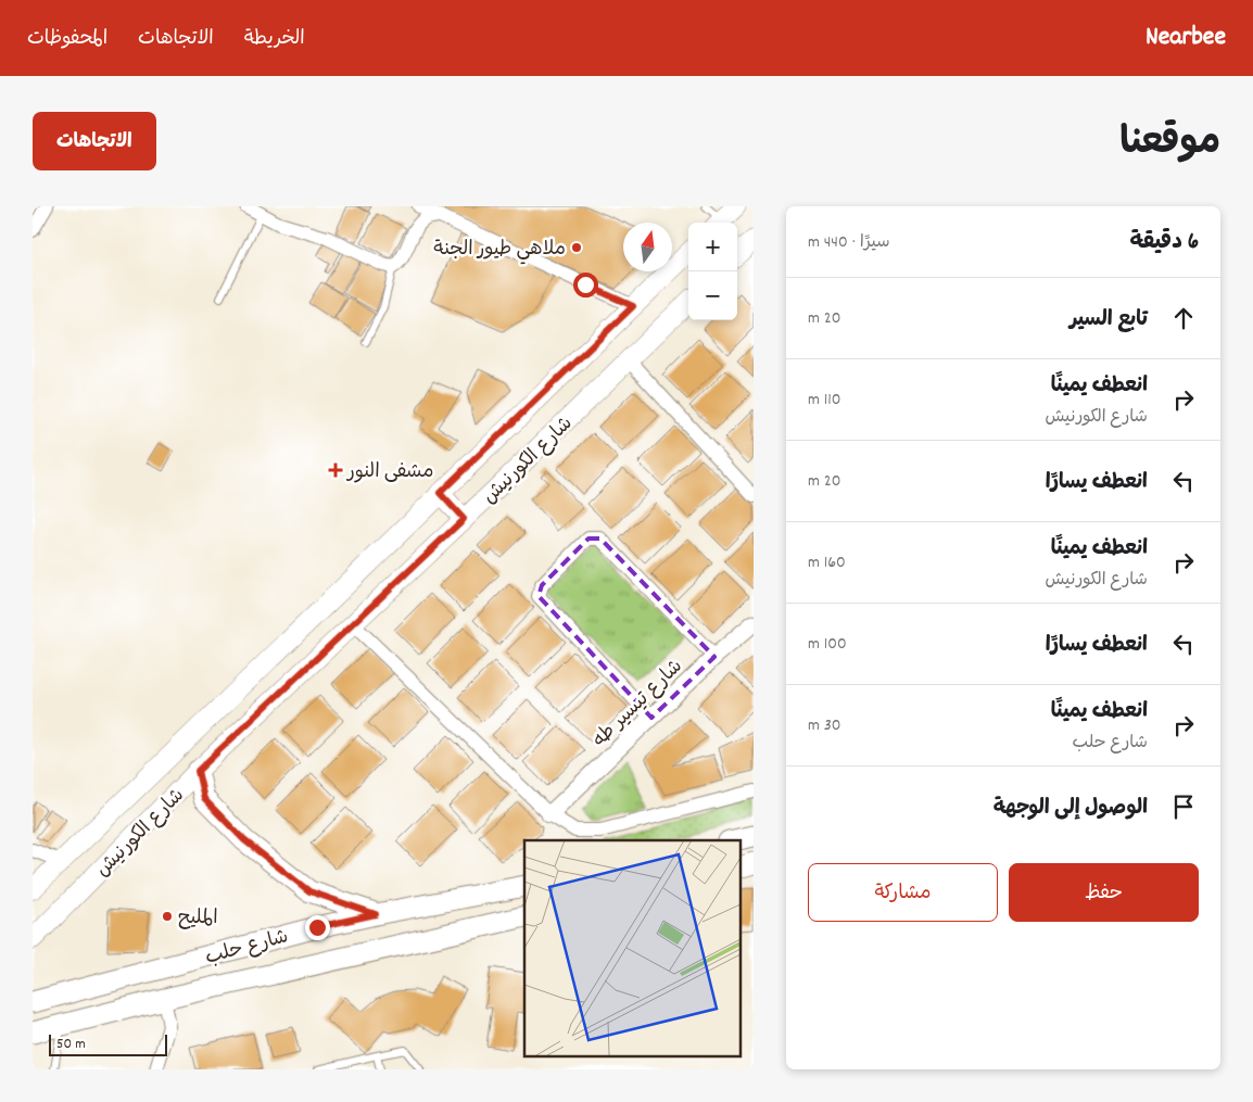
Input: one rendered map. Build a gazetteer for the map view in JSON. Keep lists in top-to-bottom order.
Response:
{
  "streets": {
    "main road": ["شارع الكورنيش", "شارع حلب"],
    "street": ["شارع تيسير طه"]
  },
  "places": {
    "other": ["ملاهي طيور الجنة", "المليح"],
    "health": ["مشفى النور"]
  },
  "scale_bar": "50 m",
  "north": "top",
  "page": {
    "header": "Nearbee",
    "nav": ["الخريطة", "الاتجاهات", "المحفوظات"],
    "title": "موقعنا",
    "buttons": [
      "الاتجاهات",
      ["حفظ", "مشاركة"]
    ],
    "heading": ["6 دقيقة", "سيرًا · 440 m"],
    "map_buttons": ["+", "−"],
    "list": [
      ["تابع السير", "20 m"],
      ["انعطف يمينًا", "شارع الكورنيش", "110 m"],
      ["انعطف يسارًا", "20 m"],
      ["انعطف يمينًا", "شارع الكورنيش", "160 m"],
      ["انعطف يسارًا", "100 m"],
      ["انعطف يمينًا", "شارع حلب", "30 m"],
      "الوصول إلى الوجهة"
    ],
    "scale": "50 m"
  }
}
